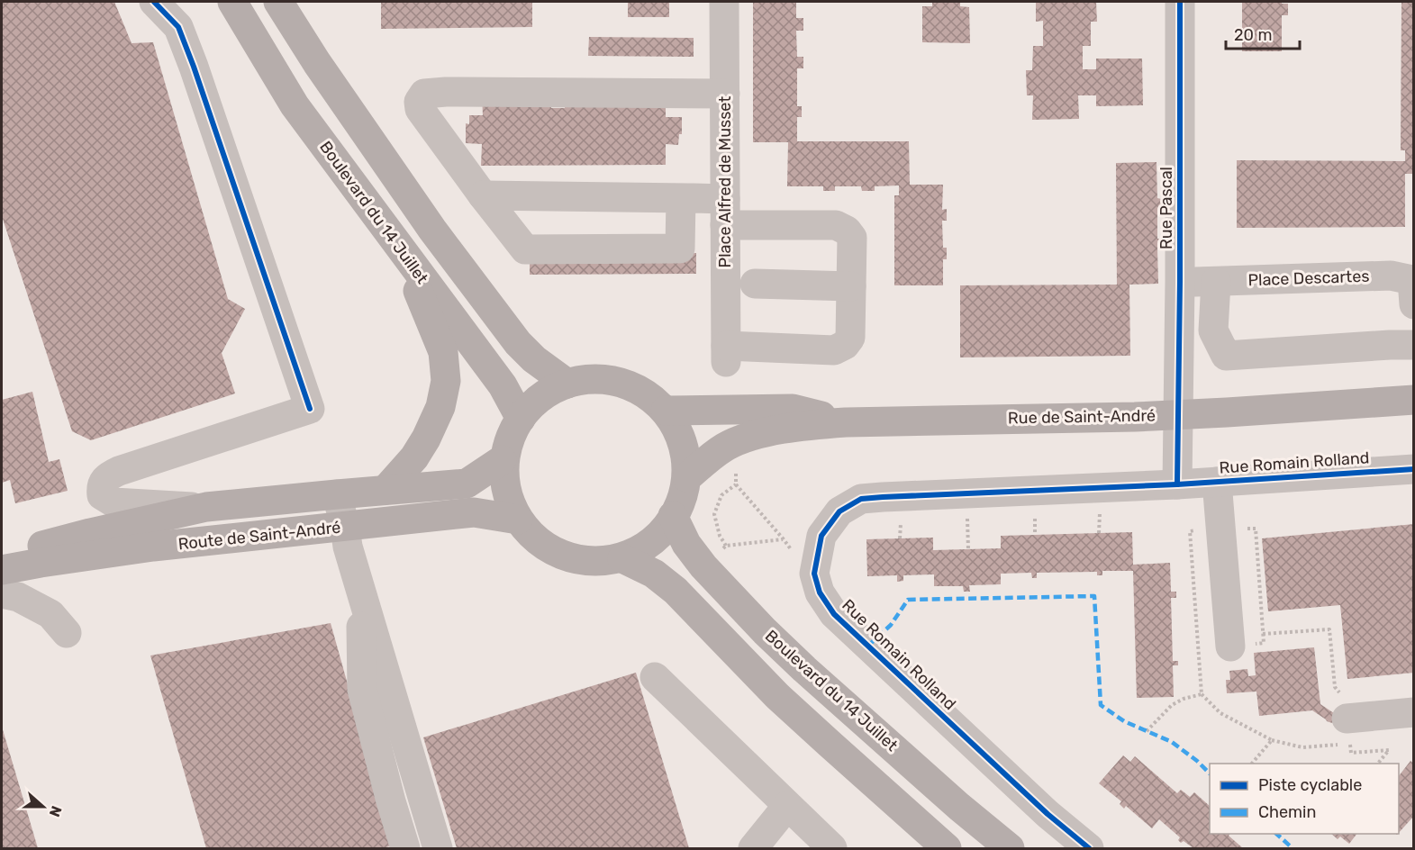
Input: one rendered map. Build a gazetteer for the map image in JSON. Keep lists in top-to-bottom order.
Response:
{
  "streets": {
    "main road": ["Boulevard du 14 Juillet", "Rue de Saint-André", "Route de Saint-André"],
    "street": [
      "Place Alfred de Musset",
      "Rue Pascal",
      "Place Descartes",
      "Rue Romain Rolland"
    ]
  },
  "crossings": [
    ["Rue Pascal", "Place Descartes"],
    ["Rue Pascal", "Rue de Saint-André"],
    ["Boulevard du 14 Juillet", "Rue de Saint-André"],
    ["Boulevard du 14 Juillet", "Route de Saint-André"],
    ["Rue de Saint-André", "Route de Saint-André"]
  ],
  "legend": ["Piste cyclable", "Chemin"],
  "scale_bar": "20 m",
  "north": "right"
}
